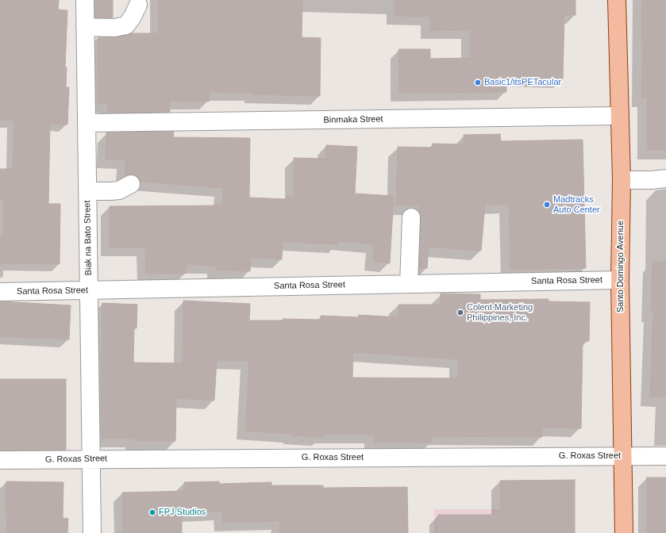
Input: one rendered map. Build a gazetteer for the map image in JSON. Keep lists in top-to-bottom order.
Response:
{
  "streets": {
    "main road": ["Santo Domingo Avenue"],
    "street": [
      "Binmaka Street",
      "Biak na Bato Street",
      "Santa Rosa Street",
      "G. Roxas Street"
    ]
  },
  "crossings": [
    ["Binmaka Street", "Biak na Bato Street"],
    ["Binmaka Street", "Santo Domingo Avenue"],
    ["Biak na Bato Street", "Santa Rosa Street"],
    ["Biak na Bato Street", "G. Roxas Street"],
    ["Santo Domingo Avenue", "Santa Rosa Street"],
    ["Santo Domingo Avenue", "G. Roxas Street"]
  ],
  "places": [
    "Basic1/itsPETacular",
    "Madtracks Auto Center",
    "Colent Marketing Philippines, Inc.",
    "FPJ Studios"
  ]
}
